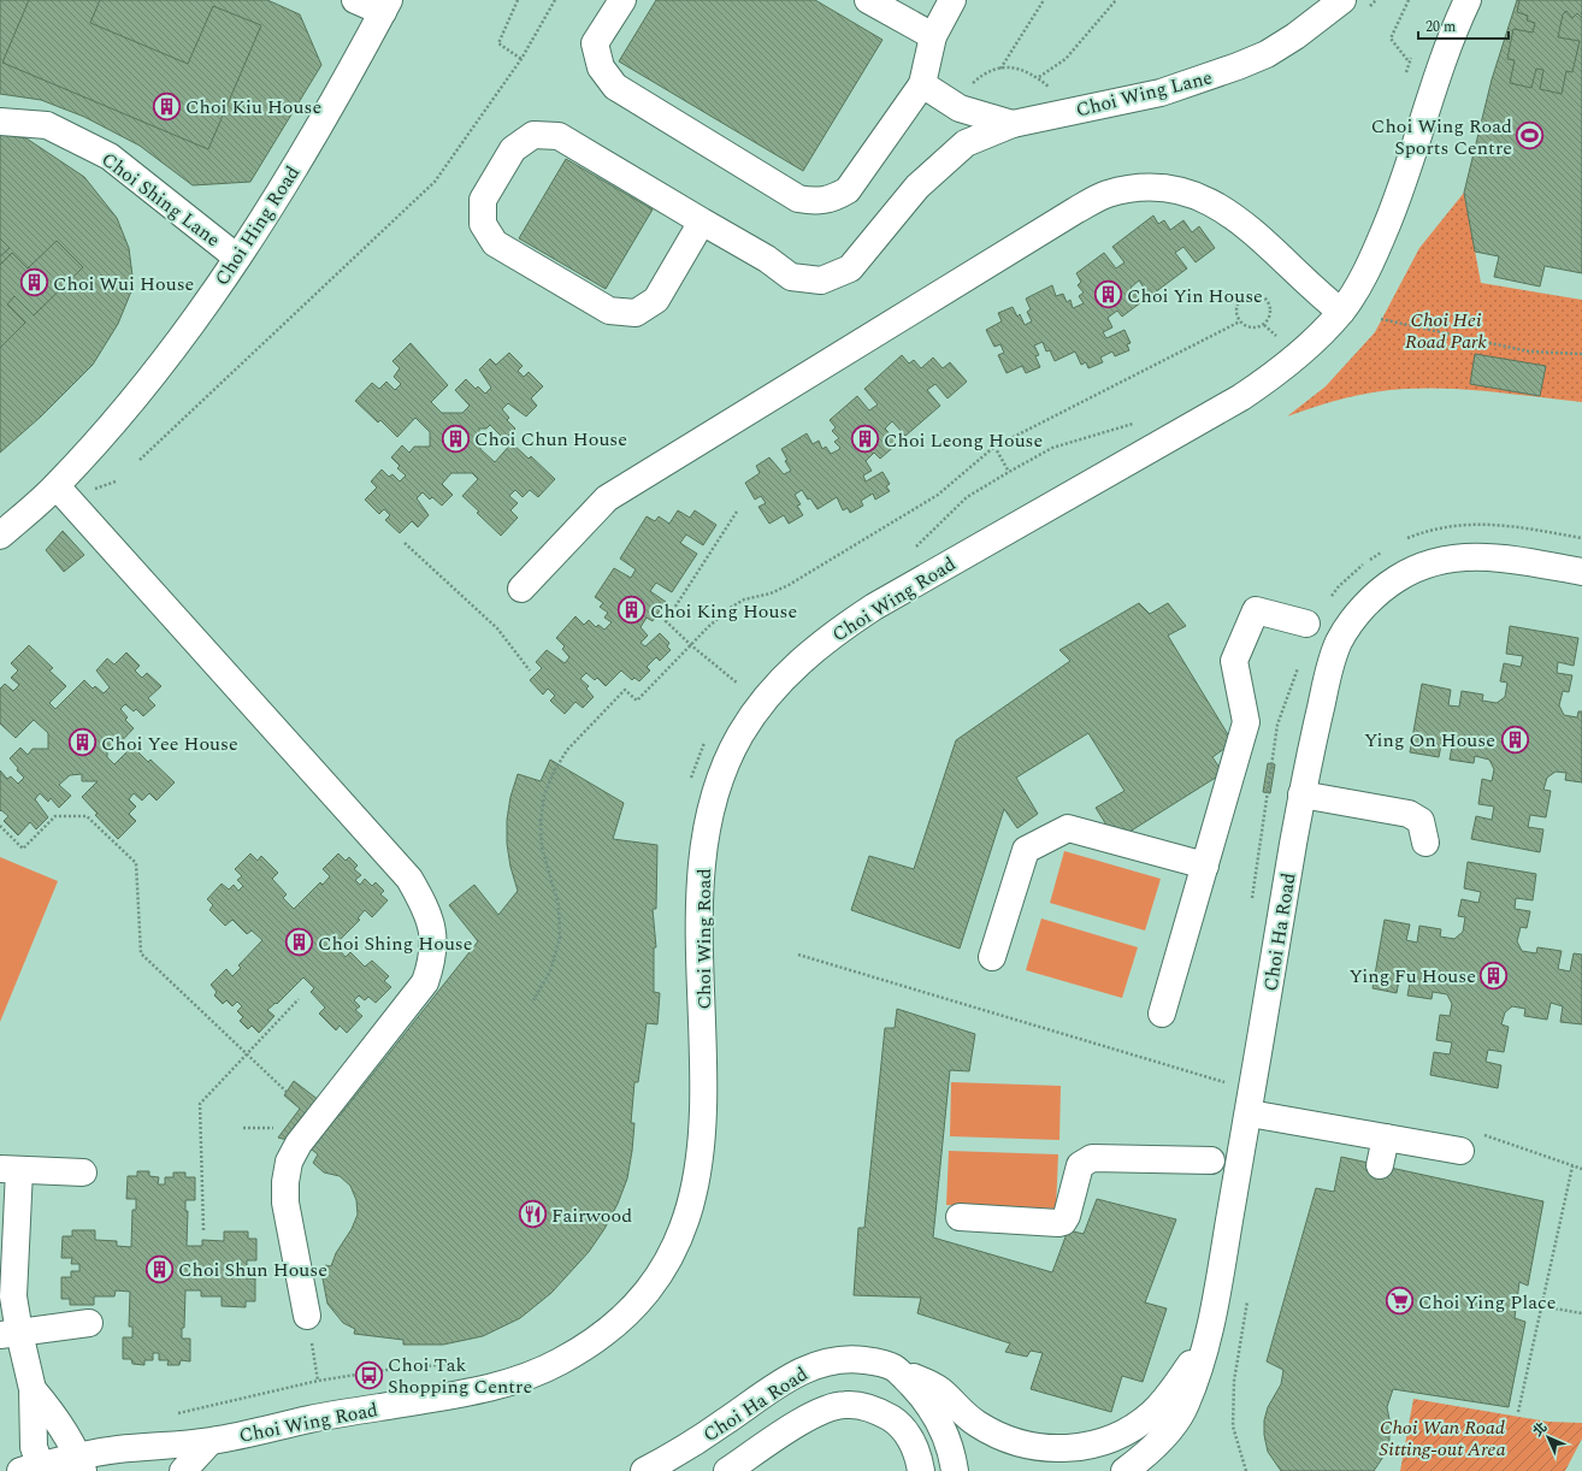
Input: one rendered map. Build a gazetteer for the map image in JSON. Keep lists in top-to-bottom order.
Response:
{
  "streets": {
    "street": [
      "Choi Wing Lane",
      "Choi Shing Lane",
      "Choi Hing Road",
      "Choi Wing Road",
      "Choi Ha Road"
    ]
  },
  "crossings": [
    ["Choi Shing Lane", "Choi Hing Road"]
  ],
  "parks": ["Choi Hei Road Park", "Choi Wan Road Sitting-out Area"],
  "places": {
    "building": [
      "Choi Kiu House",
      "Choi Wui House",
      "Choi Yin House",
      "Choi Chun House",
      "Choi Leong House",
      "Choi King House",
      "Ying On House",
      "Choi Yee House",
      "Choi Shing House",
      "Ying Fu House",
      "Choi Shun House"
    ],
    "sports": ["Choi Wing Road Sports Centre"],
    "restaurant": ["Fairwood"],
    "supermarket": ["Choi Ying Place"],
    "bus stop": ["Choi Tak Shopping Centre"]
  },
  "scale_bar": "20 m",
  "north": "top left"
}
